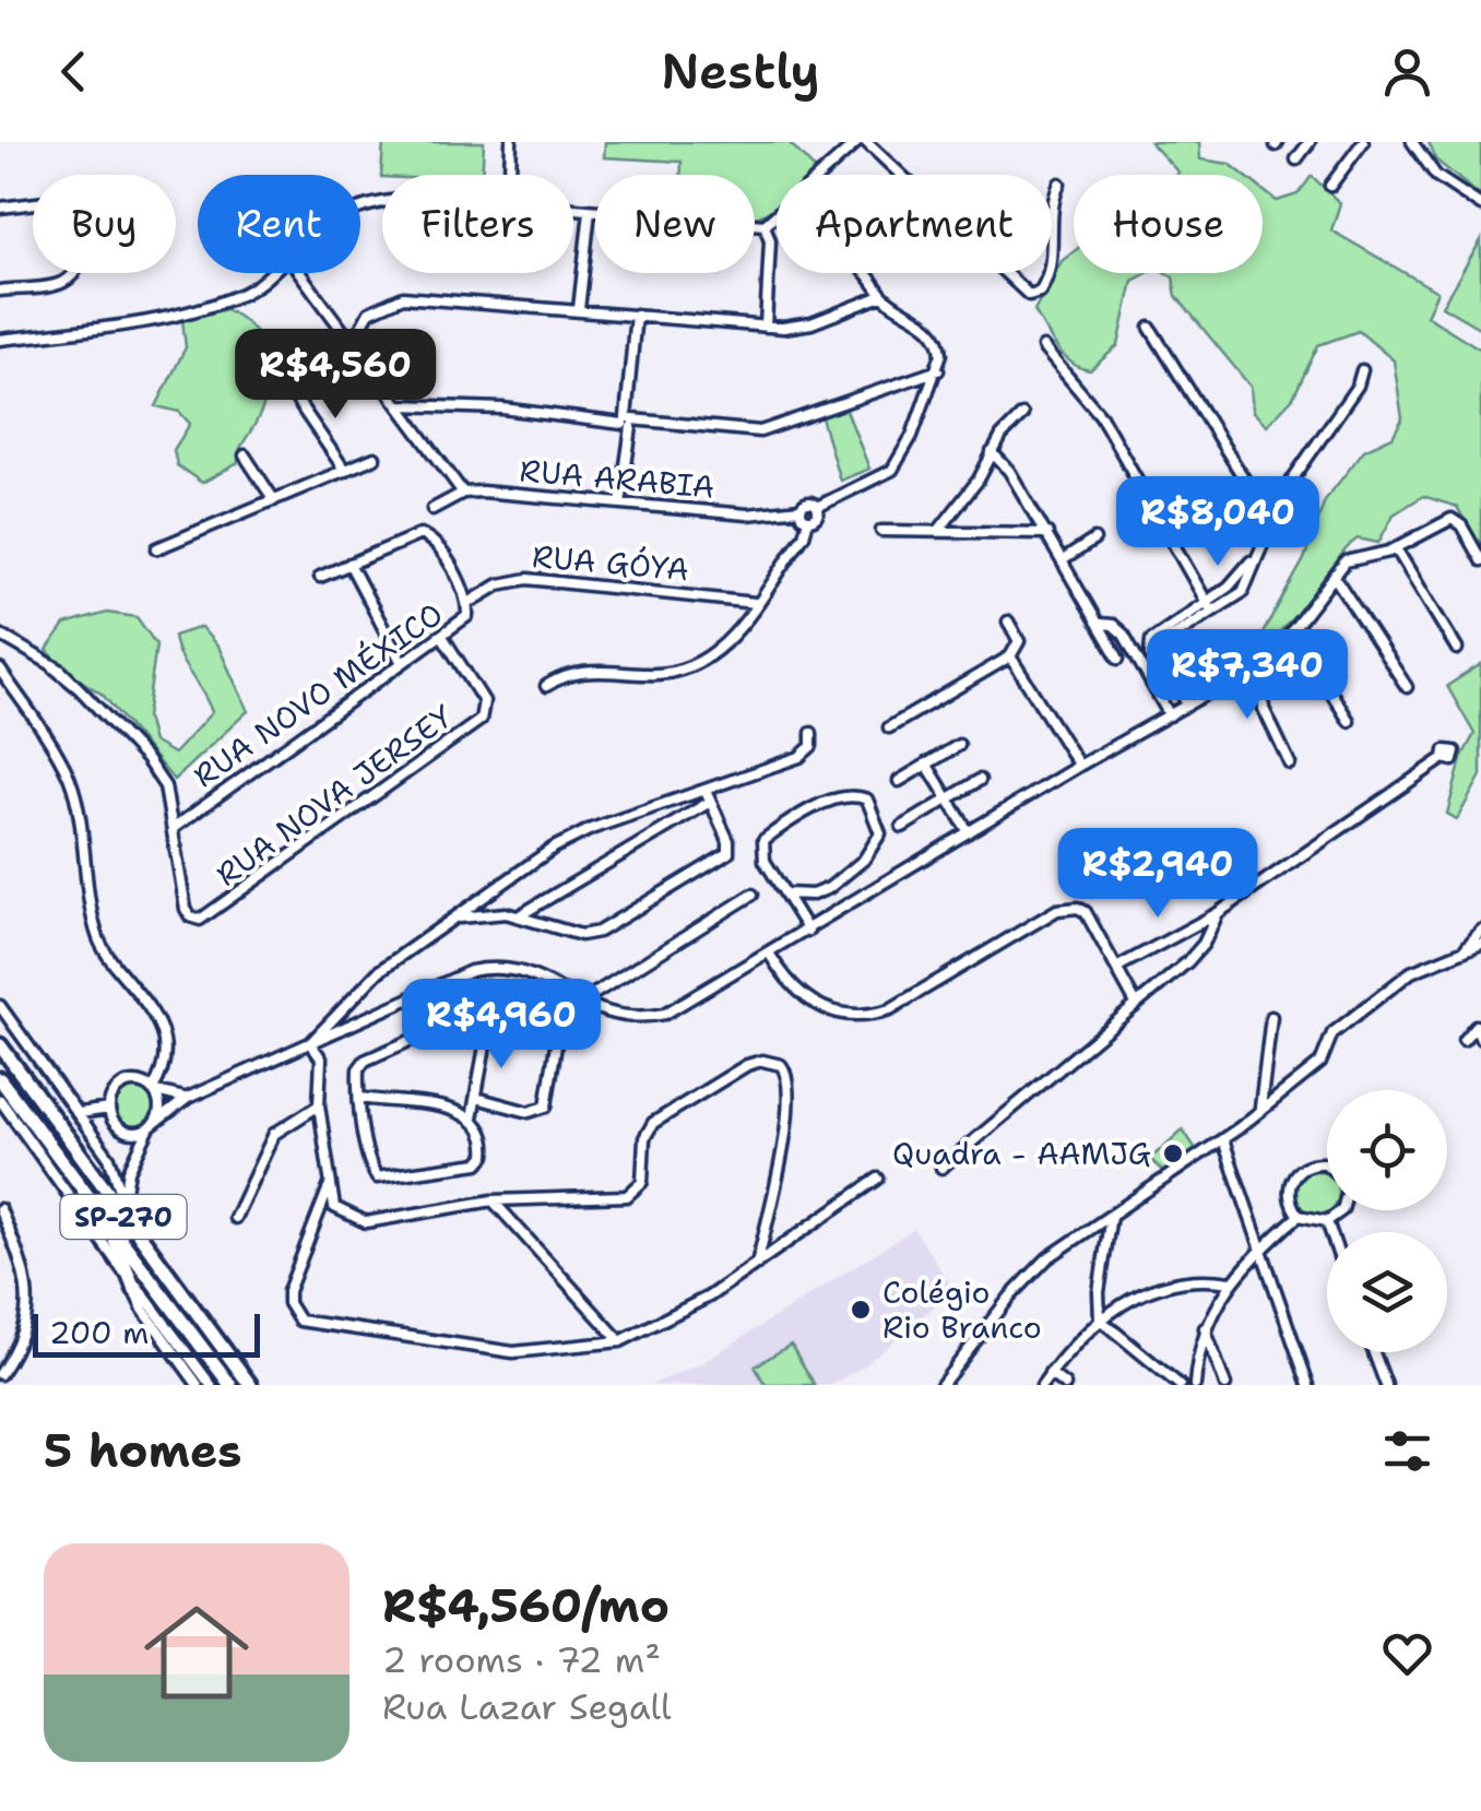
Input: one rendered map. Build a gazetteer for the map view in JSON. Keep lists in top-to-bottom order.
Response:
{
  "streets": {
    "highway": ["SP-270"],
    "street": [
      "RUA ARABIA",
      "RUA GÓYA",
      "RUA NOVO MÉXICO",
      "RUA NOVA JERSEY"
    ]
  },
  "crossings": [
    ["RUA GÓYA", "RUA NOVO MÉXICO"],
    ["RUA NOVO MÉXICO", "RUA NOVA JERSEY"]
  ],
  "places": ["Quadra - AAMJG", "Colégio Rio Branco"],
  "scale_bar": "200 m",
  "page": {
    "header": "Nestly",
    "chip": [
      "Buy",
      "Rent",
      "Filters",
      "New",
      "Apartment",
      "House"
    ],
    "price": [
      "R$4,560",
      "R$8,040",
      "R$7,340",
      "R$2,940",
      "R$4,960"
    ],
    "scale": "200 m",
    "heading": "5 homes",
    "list": [
      {
        "name": "R$4,560/mo",
        "note": "2 rooms · 72 m² · Rua Lazar Segall"
      }
    ]
  }
}
